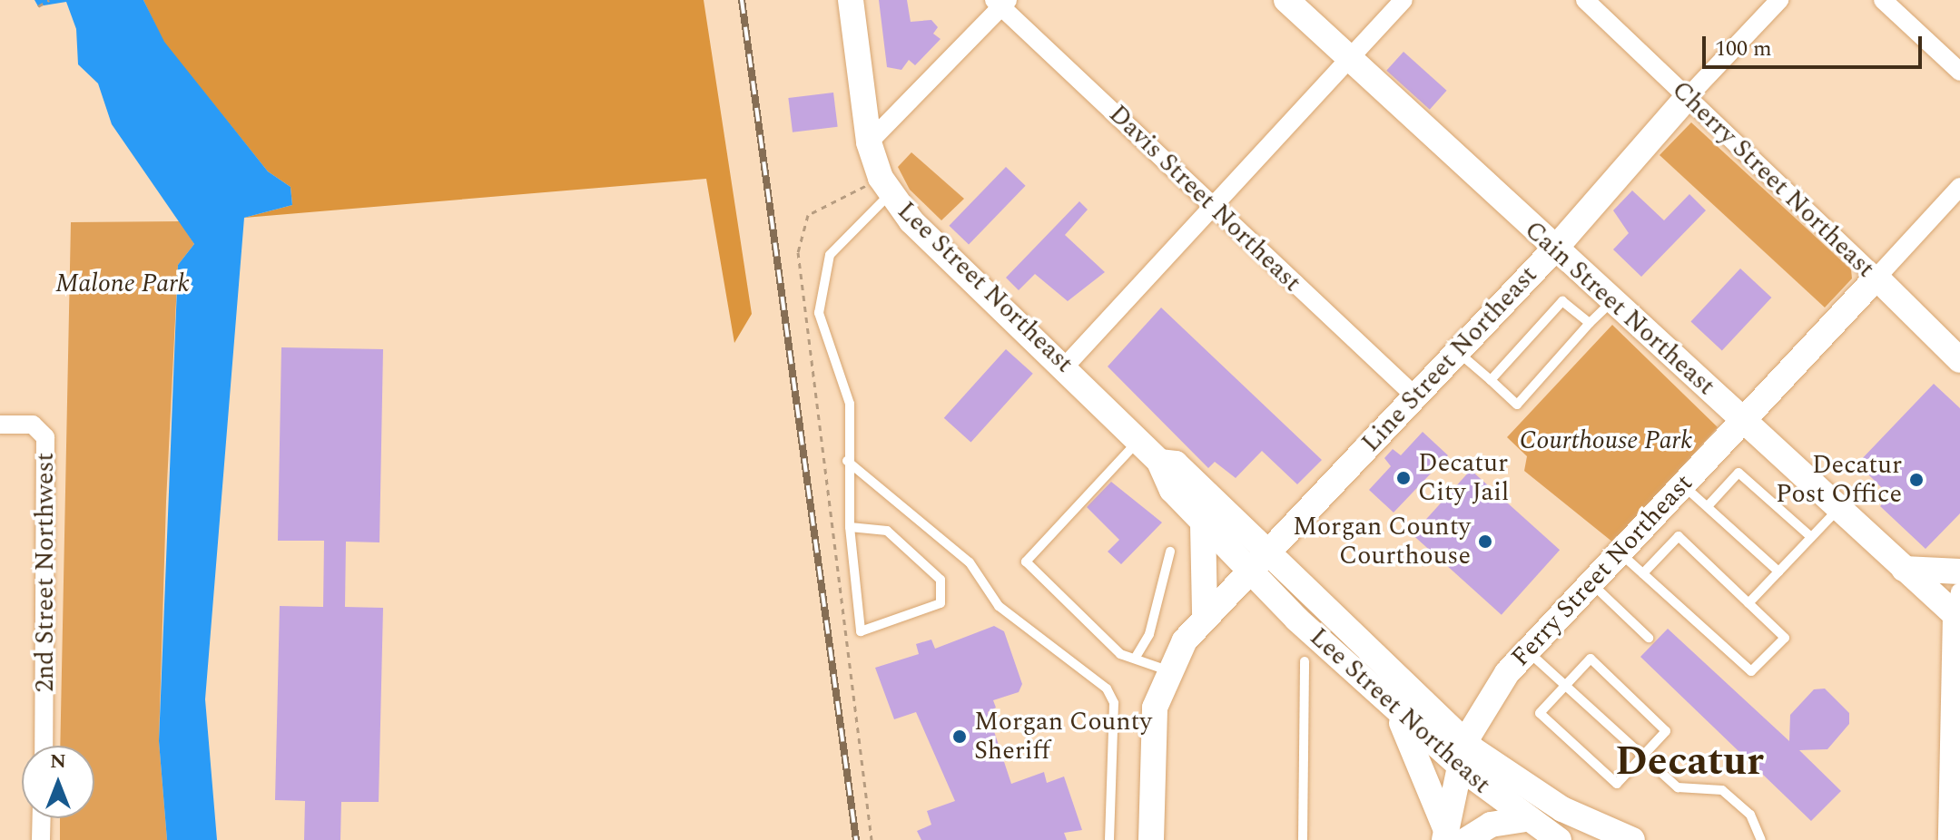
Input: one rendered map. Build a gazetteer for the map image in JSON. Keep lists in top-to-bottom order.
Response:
{
  "streets": {
    "street": [
      "Cherry Street Northeast",
      "Davis Street Northeast",
      "Lee Street Northeast",
      "Cain Street Northeast",
      "Line Street Northeast",
      "Ferry Street Northeast",
      "2nd Street Northwest"
    ]
  },
  "crossings": [
    ["Cherry Street Northeast", "Line Street Northeast"],
    ["Cherry Street Northeast", "Ferry Street Northeast"],
    ["Davis Street Northeast", "Line Street Northeast"],
    ["Lee Street Northeast", "Line Street Northeast"],
    ["Lee Street Northeast", "Ferry Street Northeast"],
    ["Cain Street Northeast", "Line Street Northeast"],
    ["Cain Street Northeast", "Ferry Street Northeast"]
  ],
  "districts": ["Decatur"],
  "parks": ["Malone Park", "Courthouse Park"],
  "places": [
    "Decatur City Jail",
    "Decatur Post Office",
    "Morgan County Courthouse",
    "Morgan County Sheriff"
  ],
  "scale_bar": "100 m",
  "north": "top"
}
